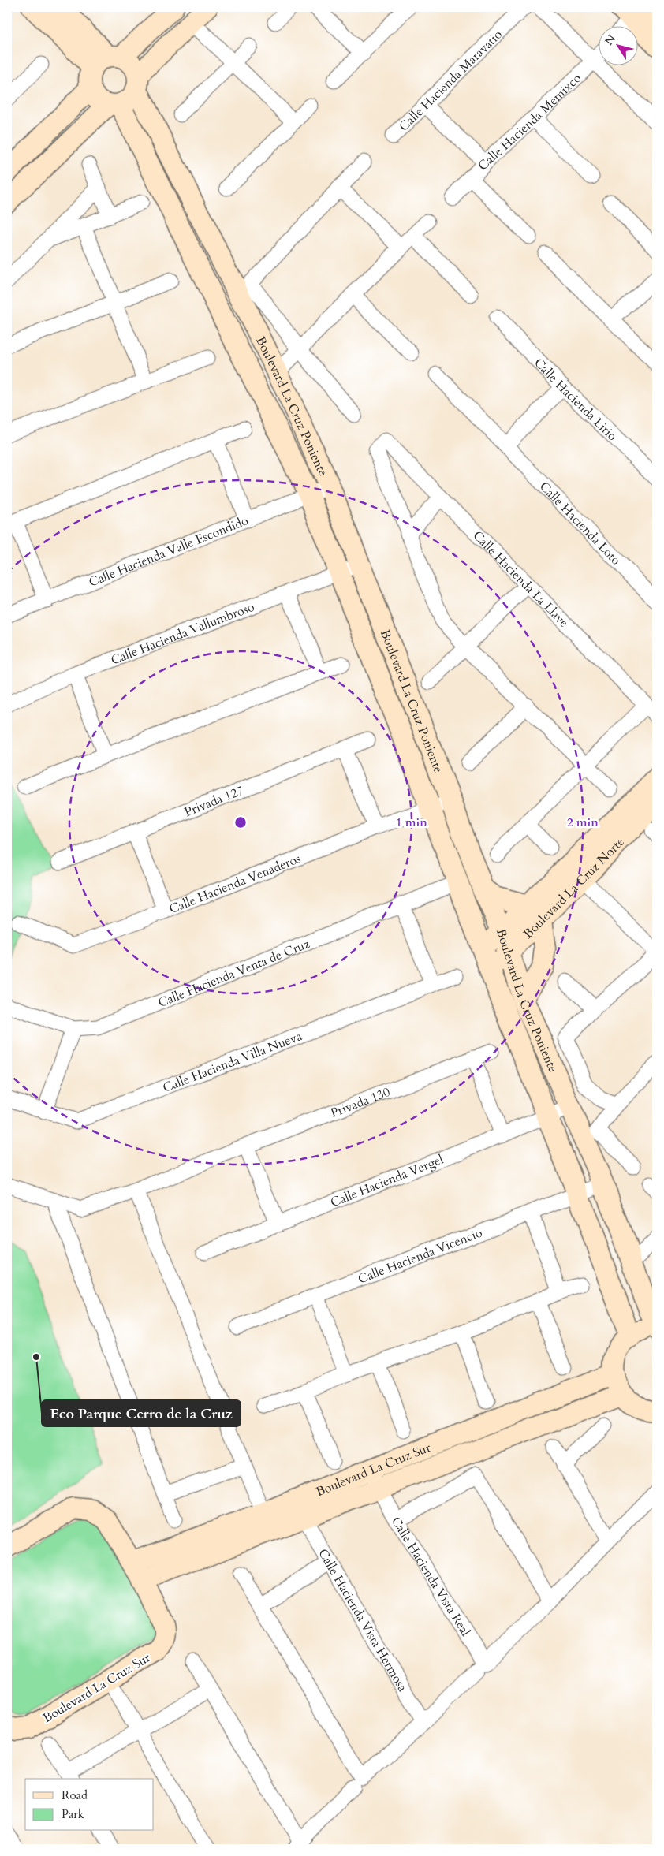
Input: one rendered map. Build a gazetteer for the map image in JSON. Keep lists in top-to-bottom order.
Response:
{
  "streets": {
    "street": [
      "Calle Hacienda Maravatio",
      "Calle Hacienda Memixco",
      "Calle Hacienda Lirio",
      "Boulevard La Cruz Poniente",
      "Calle Hacienda Loto",
      "Calle Hacienda Valle Escondido",
      "Calle Hacienda La Llave",
      "Calle Hacienda Vallumbroso",
      "Privada 127",
      "Calle Hacienda Venaderos",
      "Boulevard La Cruz Norte",
      "Calle Hacienda Venta de Cruz",
      "Calle Hacienda Villa Nueva",
      "Privada 130",
      "Calle Hacienda Vergel",
      "Calle Hacienda Vicencio",
      "Boulevard La Cruz Sur",
      "Calle Hacienda Vista Real",
      "Calle Hacienda Vista Hermosa"
    ]
  },
  "crossings": [
    ["Boulevard La Cruz Poniente", "Calle Hacienda Valle Escondido"],
    ["Boulevard La Cruz Poniente", "Calle Hacienda Vallumbroso"],
    ["Boulevard La Cruz Poniente", "Calle Hacienda Venaderos"],
    ["Boulevard La Cruz Poniente", "Boulevard La Cruz Norte"],
    ["Boulevard La Cruz Poniente", "Calle Hacienda Venta de Cruz"],
    ["Boulevard La Cruz Poniente", "Calle Hacienda Vergel"],
    ["Boulevard La Cruz Poniente", "Calle Hacienda Vicencio"],
    ["Boulevard La Cruz Sur", "Calle Hacienda Vista Real"],
    ["Boulevard La Cruz Sur", "Calle Hacienda Vista Hermosa"]
  ],
  "places": ["Eco Parque Cerro de la Cruz"],
  "legend": ["Road", "Park"],
  "north": "top left",
  "rings": ["1 min", "2 min"]
}
